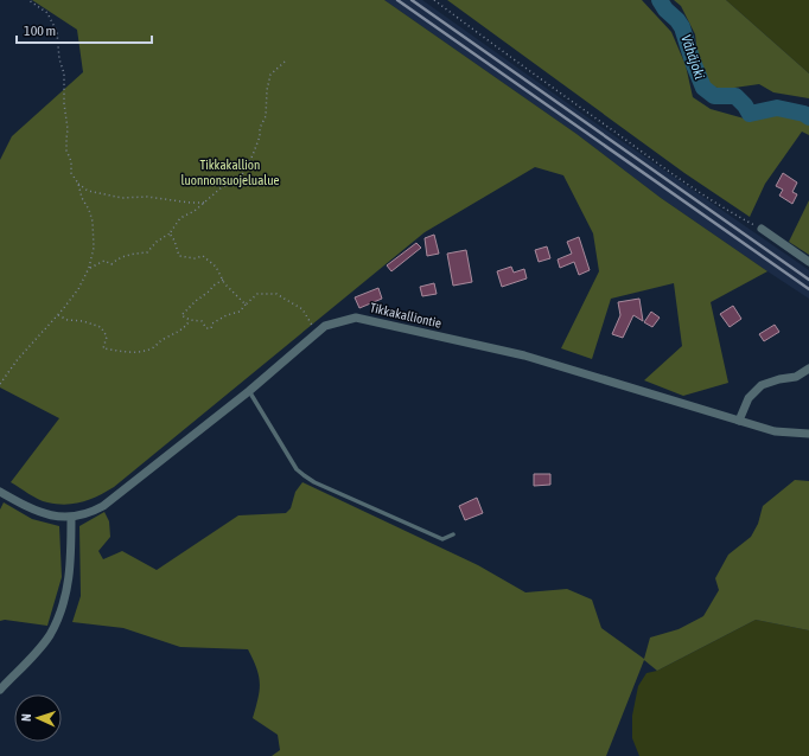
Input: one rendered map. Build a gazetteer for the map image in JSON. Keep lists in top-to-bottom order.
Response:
{
  "streets": {
    "street": ["Tikkakalliontie"]
  },
  "water": ["Vähäjoki"],
  "parks": ["Tikkakallion luonnonsuojelualue"],
  "scale_bar": "100 m",
  "north": "left"
}
